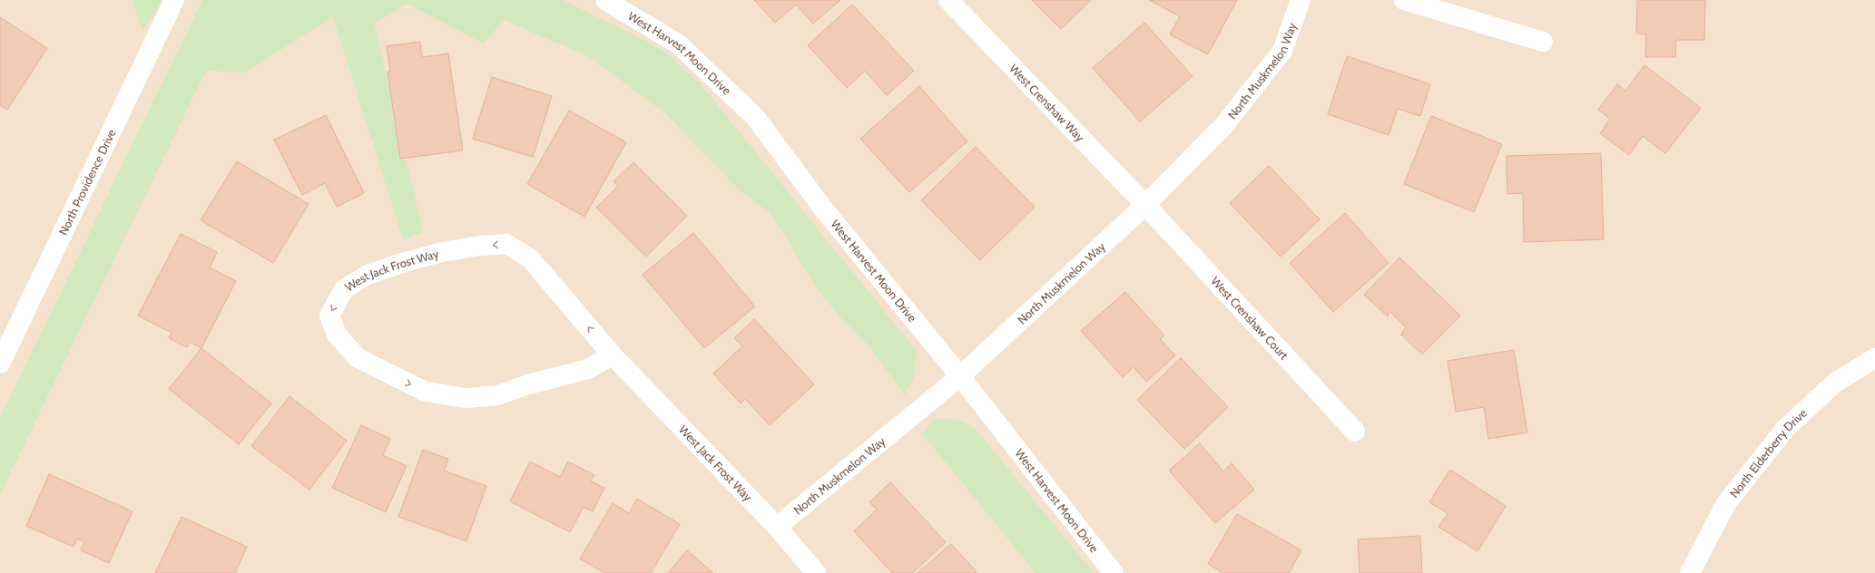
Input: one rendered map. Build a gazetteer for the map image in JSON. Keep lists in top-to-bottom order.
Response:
{
  "streets": {
    "street": [
      "West Harvest Moon Drive",
      "North Muskmelon Way",
      "West Crenshaw Way",
      "North Providence Drive",
      "West Jack Frost Way",
      "West Crenshaw Court",
      "North Elderberry Drive"
    ]
  },
  "crossings": [
    ["West Harvest Moon Drive", "North Muskmelon Way"],
    ["North Muskmelon Way", "West Crenshaw Way"],
    ["North Muskmelon Way", "West Jack Frost Way"],
    ["North Muskmelon Way", "West Crenshaw Court"],
    ["West Crenshaw Way", "West Crenshaw Court"]
  ]
}
